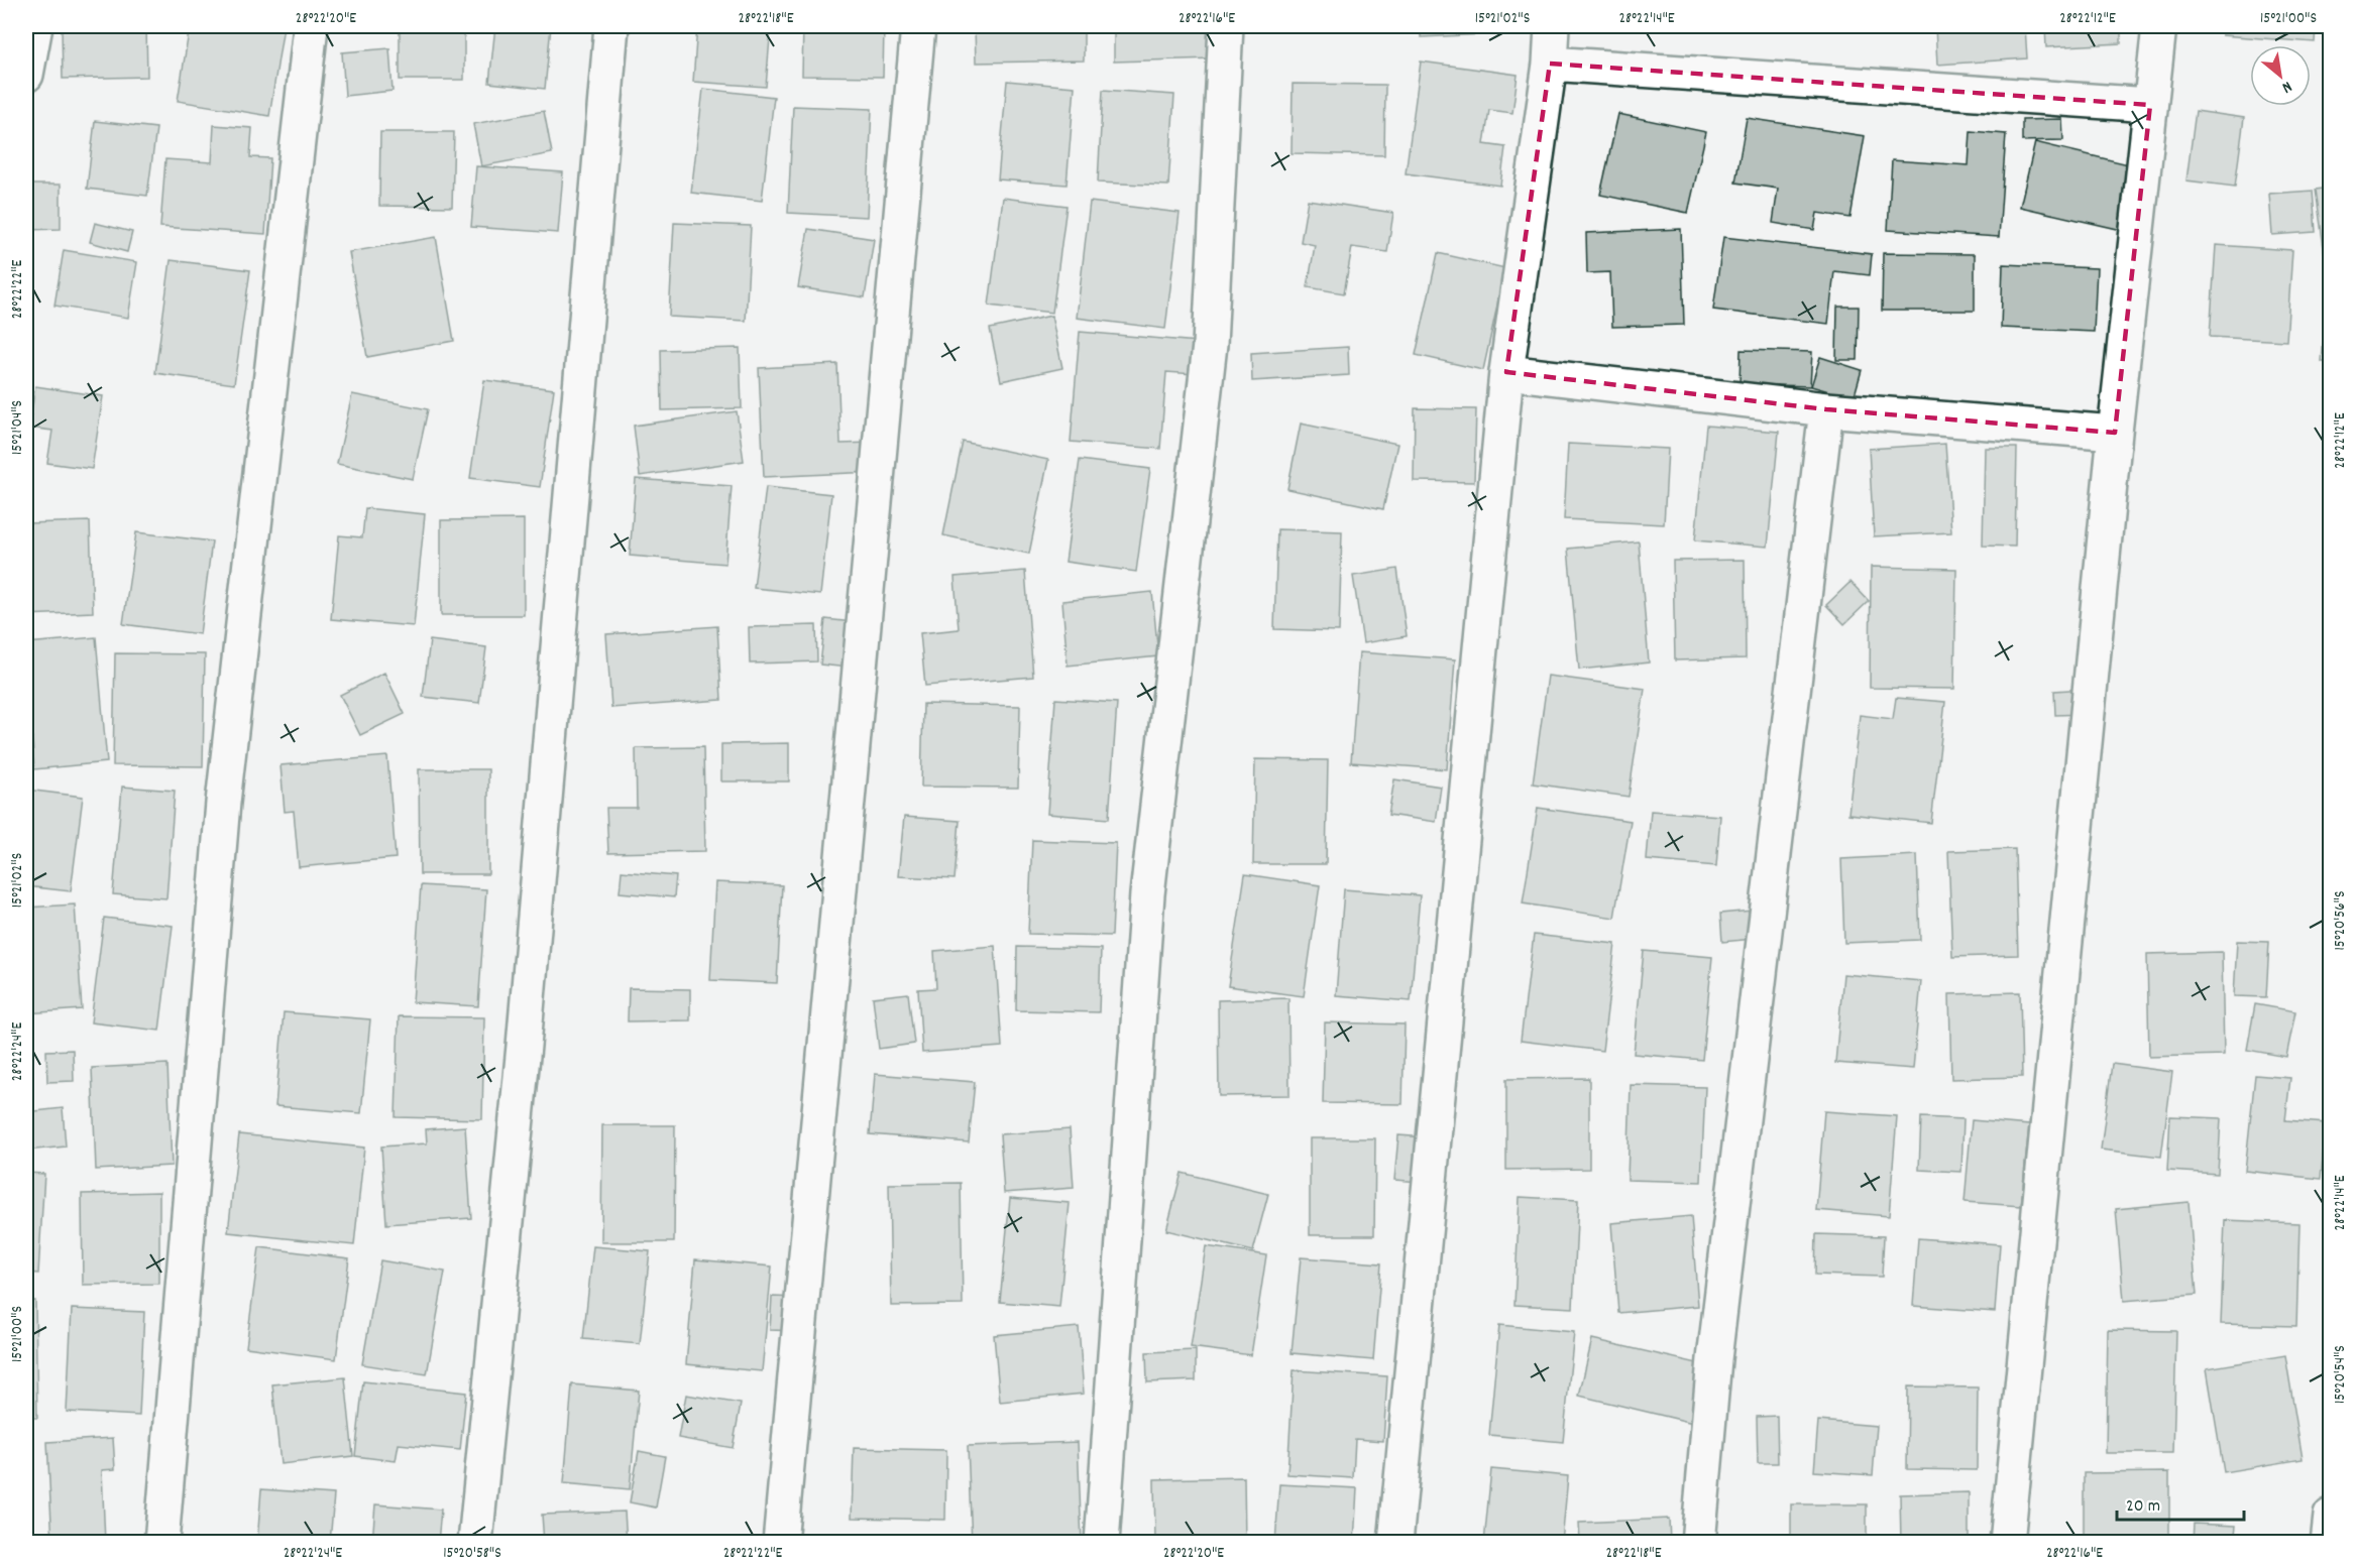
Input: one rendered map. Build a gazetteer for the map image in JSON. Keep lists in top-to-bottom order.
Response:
{
  "scale_bar": "20 m",
  "north": "bottom right",
  "coordinates": [
    "28°22'20\"E",
    "28°22'18\"E",
    "28°22'16\"E",
    "15°21'02\"S",
    "28°22'14\"E",
    "28°22'12\"E",
    "15°21'00\"S",
    "28°22'22\"E",
    "15°21'04\"S",
    "15°20'56\"S",
    "28°22'24\"E",
    "15°20'54\"S",
    "15°20'58\"S"
  ]
}
